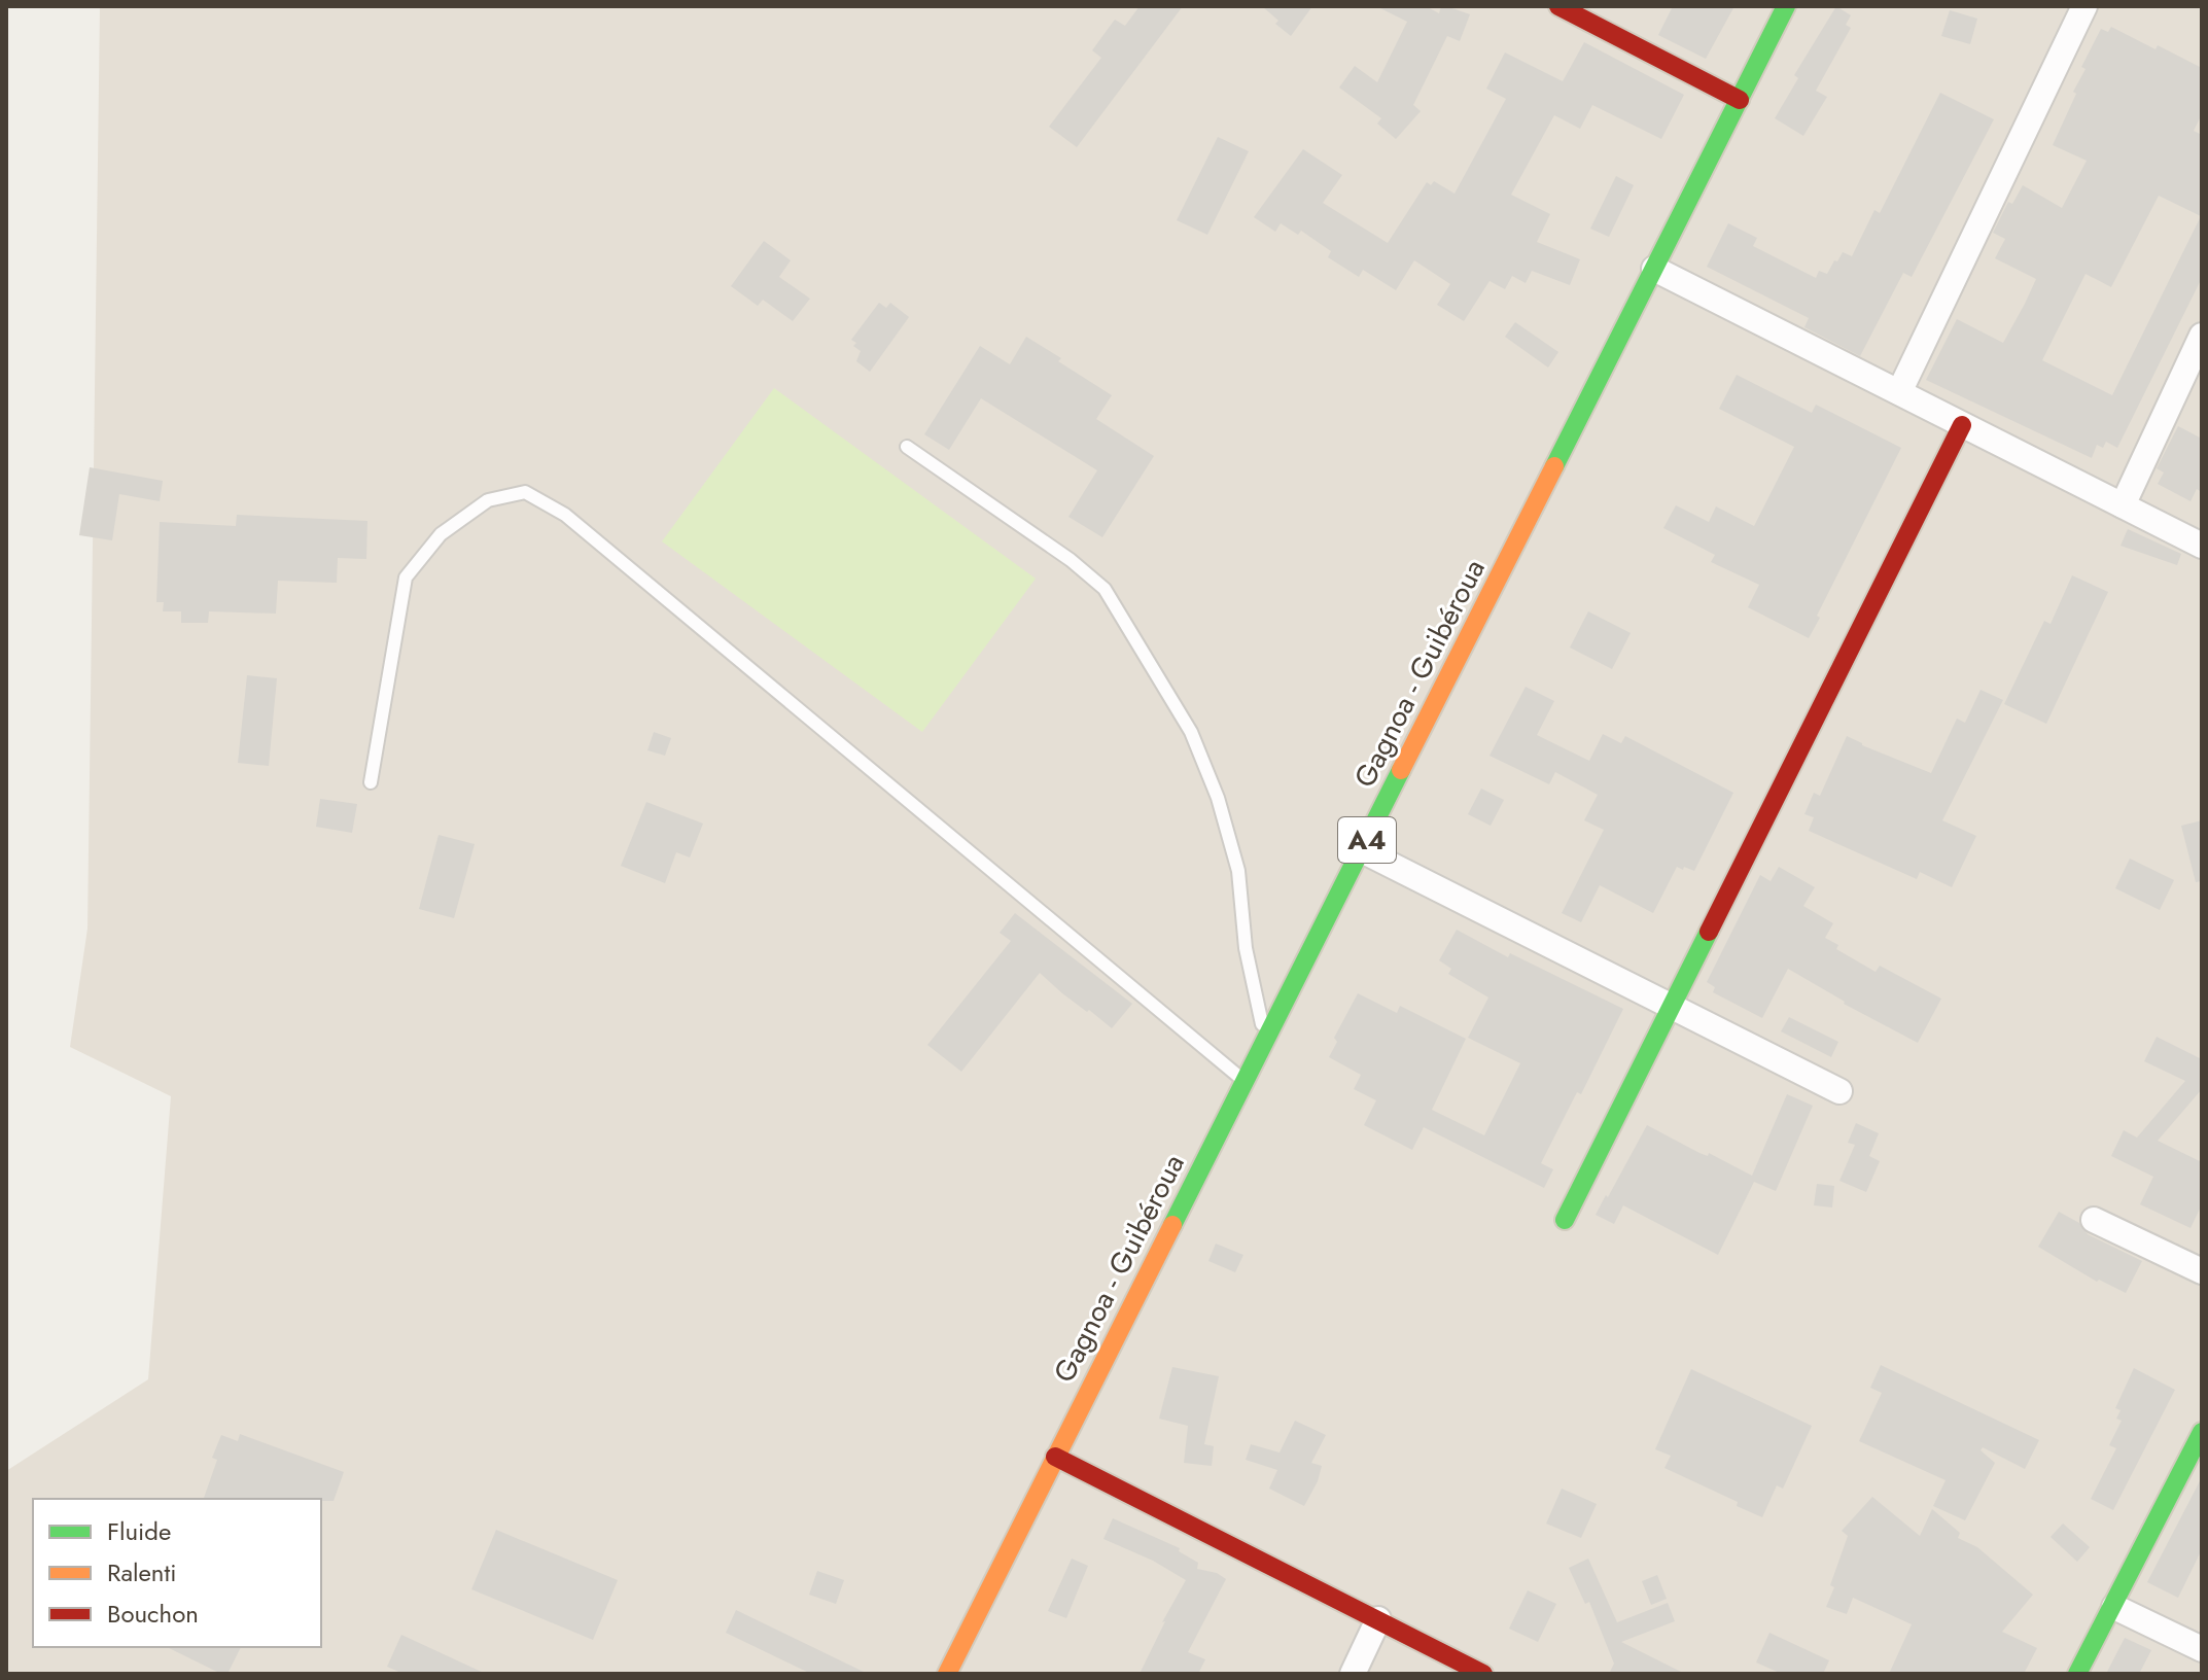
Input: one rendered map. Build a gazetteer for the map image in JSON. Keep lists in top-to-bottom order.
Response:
{
  "streets": {
    "main road": ["Gagnoa - Guibéroua", "A4"]
  },
  "legend": ["Fluide", "Ralenti", "Bouchon"]
}
